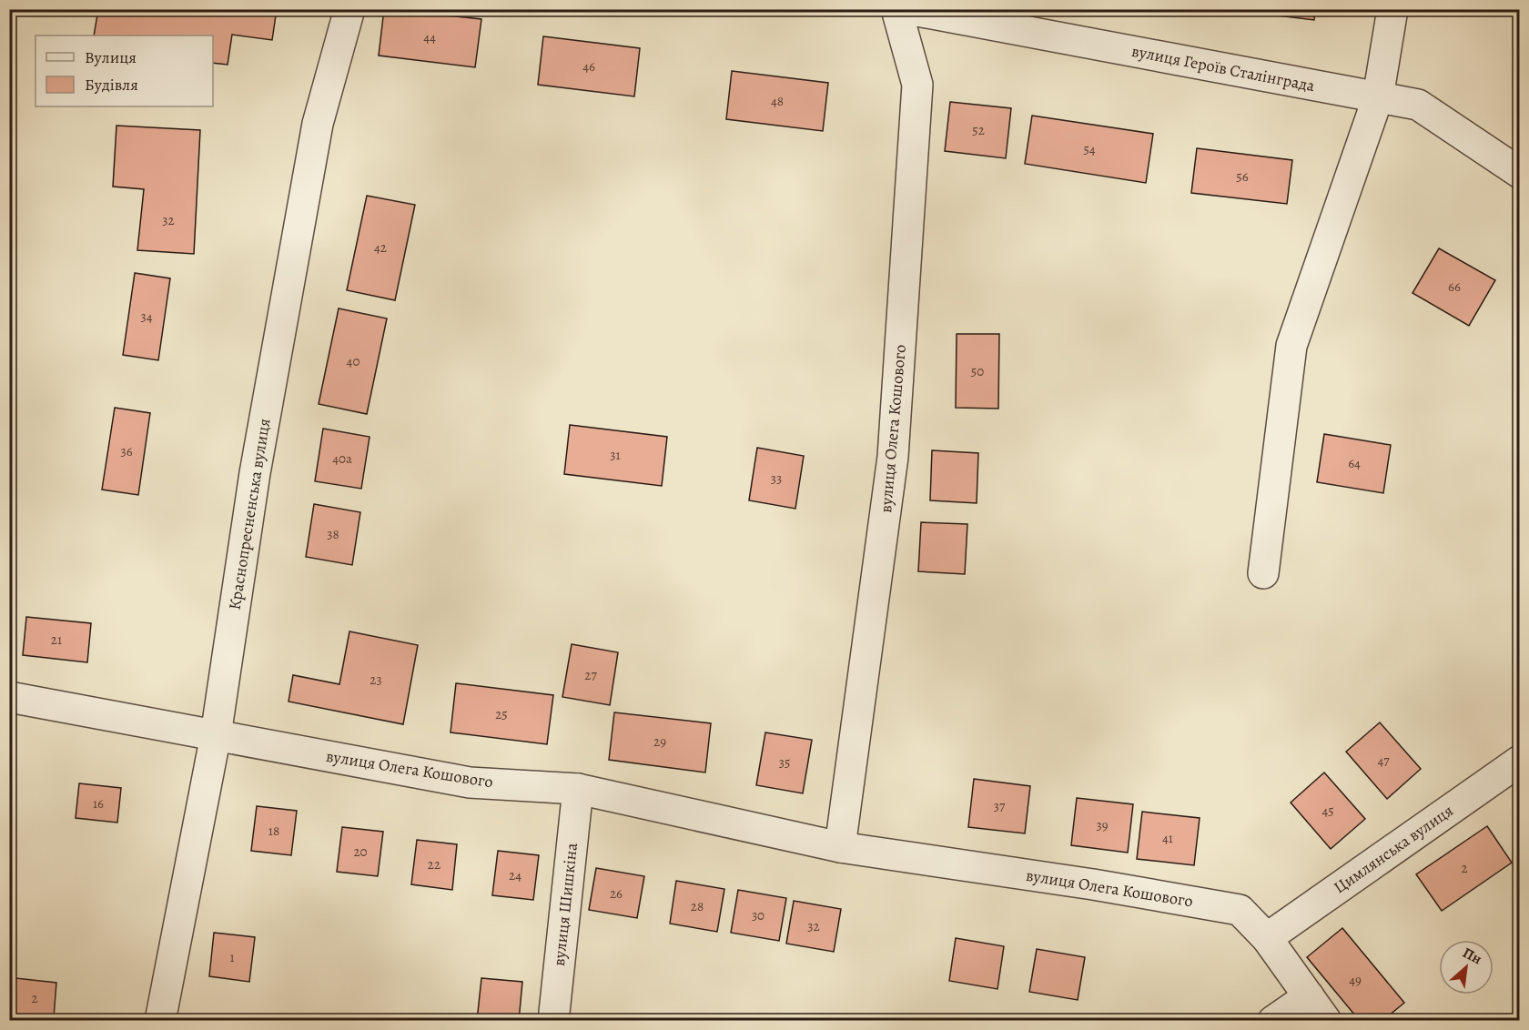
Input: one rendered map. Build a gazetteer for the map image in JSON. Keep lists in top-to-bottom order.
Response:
{
  "streets": {
    "street": [
      "вулиця Героїв Сталінграда",
      "вулиця Олега Кошового",
      "Краснопресненська вулиця",
      "Цимлянська вулиця",
      "вулиця Шишкіна"
    ]
  },
  "crossings": [
    ["вулиця Олега Кошового", "Краснопресненська вулиця"],
    ["вулиця Олега Кошового", "Цимлянська вулиця"],
    ["вулиця Олега Кошового", "вулиця Шишкіна"]
  ],
  "house_numbers": [
    "44",
    "46",
    "48",
    "52",
    "54",
    "56",
    "32",
    "42",
    "66",
    "34",
    "40",
    "50",
    "36",
    "31",
    "40а",
    "64",
    "33",
    "38",
    "21",
    "27",
    "23",
    "25",
    "29",
    "47",
    "35",
    "16",
    "37",
    "45",
    "39",
    "18",
    "41",
    "20",
    "22",
    "2",
    "24",
    "26",
    "28",
    "30",
    "32",
    "1",
    "49",
    "2"
  ],
  "legend": ["Вулиця", "Будівля"],
  "north": "top right"
}
